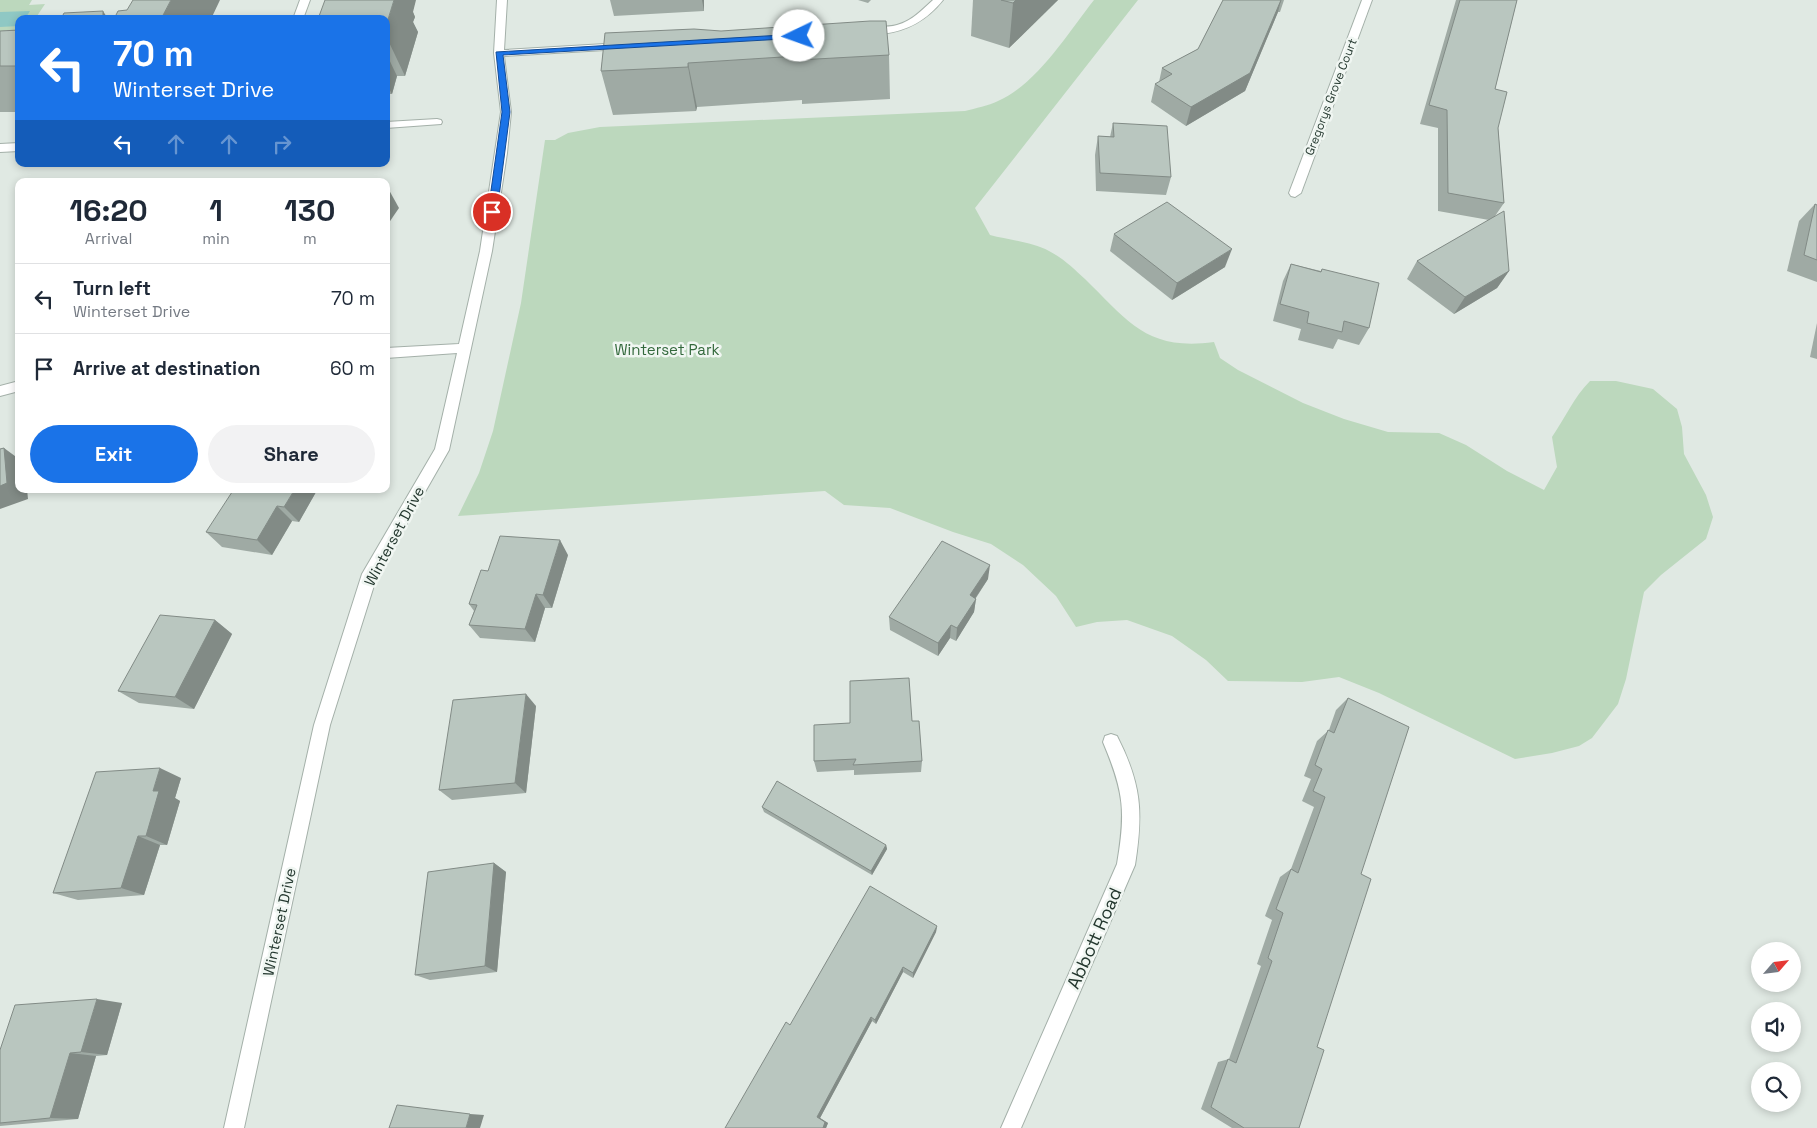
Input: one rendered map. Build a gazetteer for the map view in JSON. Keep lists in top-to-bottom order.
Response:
{
  "streets": {
    "street": ["Gregorys Grove Court", "Winterset Drive", "Abbott Road"]
  },
  "parks": ["Winterset Park"],
  "north": "top right",
  "page": {
    "turn": ["70 m", "Winterset Drive"],
    "eta": [
      "16:20",
      "Arrival",
      "1",
      "min",
      "130",
      "m"
    ],
    "list": [
      {
        "name": "Turn left",
        "note": "Winterset Drive",
        "value": "70 m"
      },
      {
        "name": "Arrive at destination",
        "value": "60 m"
      }
    ],
    "buttons": ["Exit", "Share"]
  }
}
